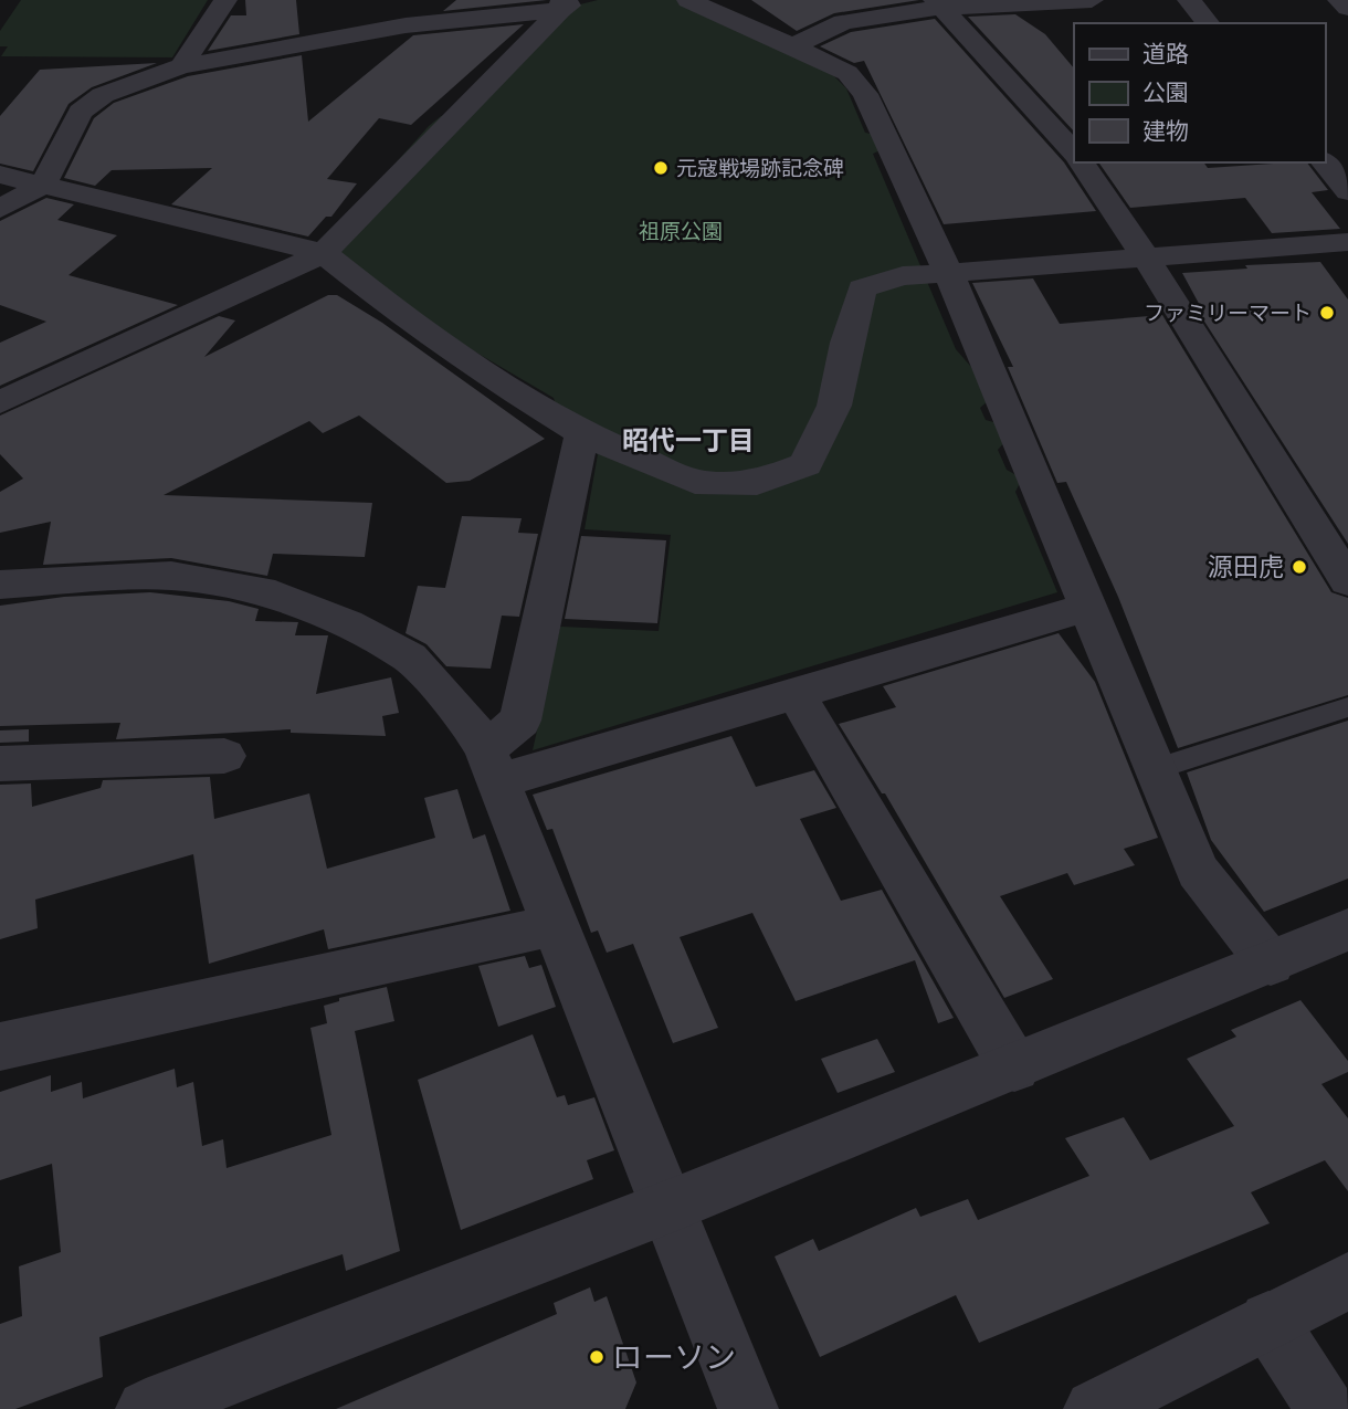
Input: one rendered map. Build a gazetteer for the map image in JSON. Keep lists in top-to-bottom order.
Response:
{
  "districts": ["昭代一丁目"],
  "parks": ["祖原公園"],
  "places": [
    "元寇戦場跡記念碑",
    "ファミリーマート",
    "源田虎",
    "ローソン"
  ],
  "legend": ["道路", "公園", "建物"]
}
